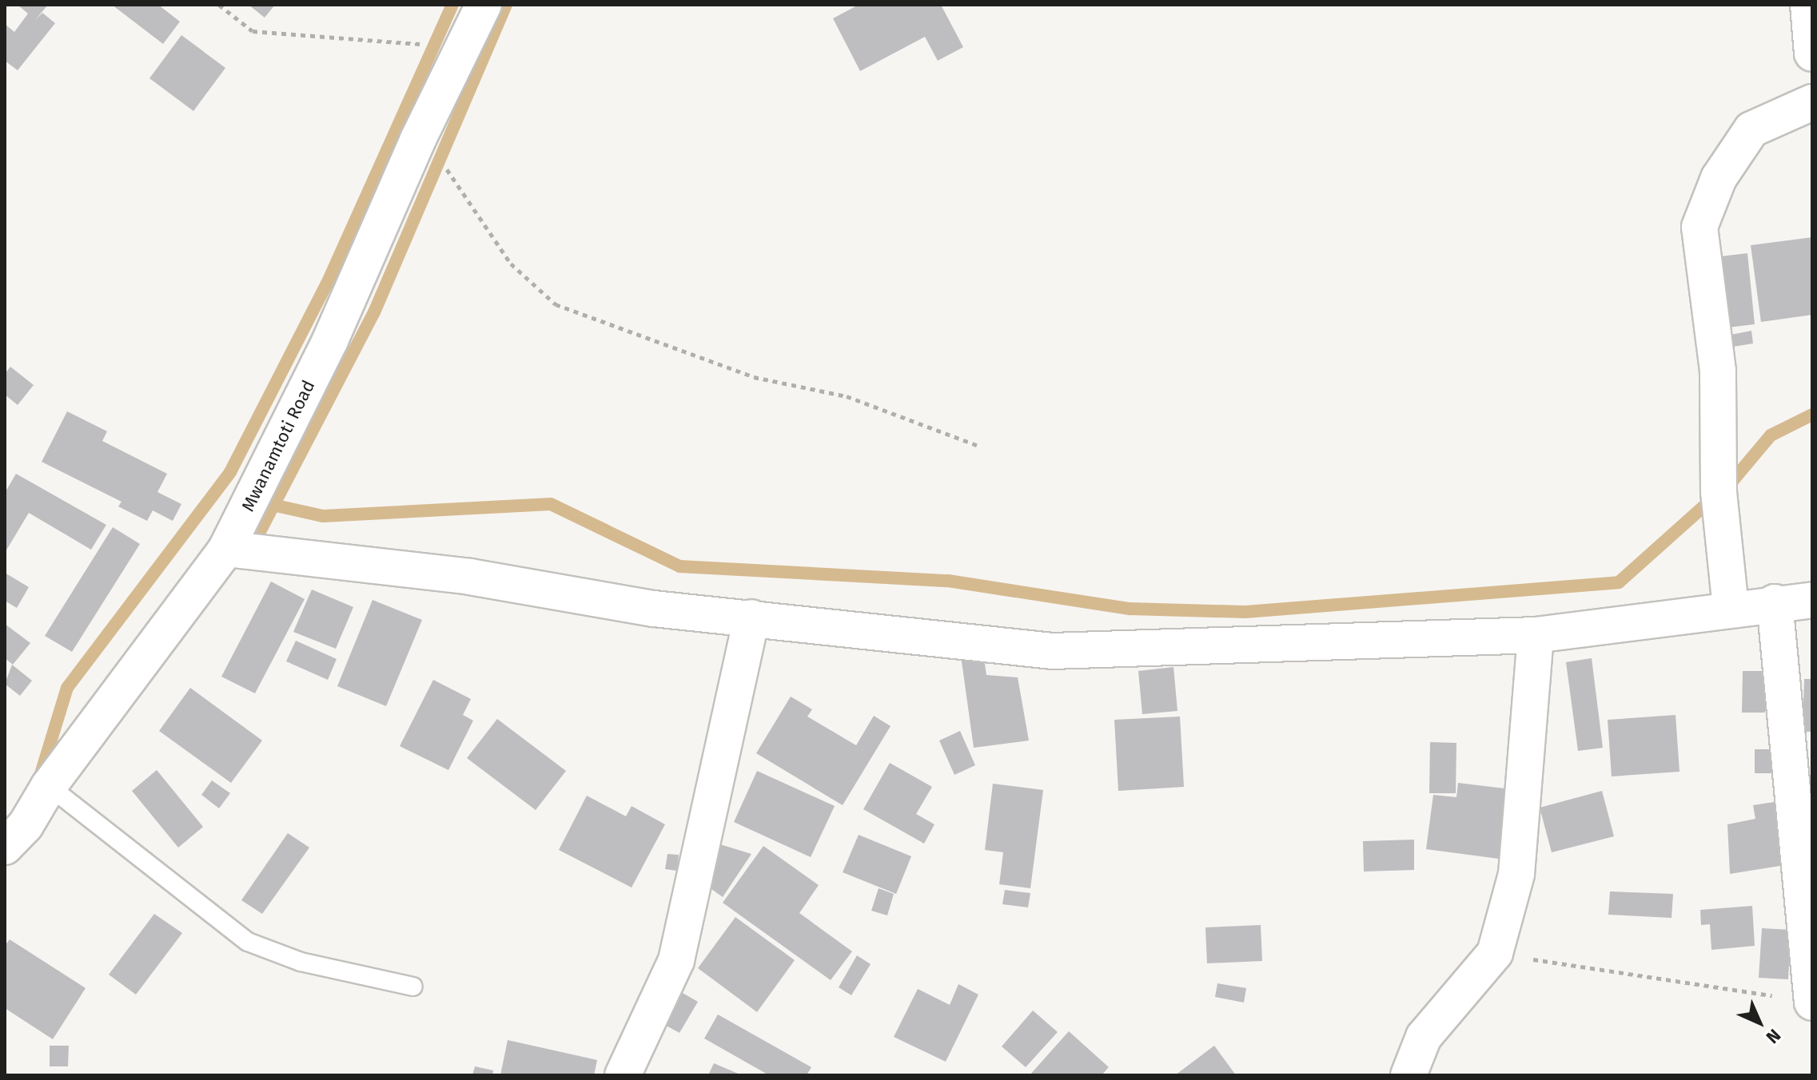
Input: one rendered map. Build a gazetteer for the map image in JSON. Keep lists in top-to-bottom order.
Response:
{
  "streets": {
    "street": ["Mwanamtoti Road"]
  },
  "north": "bottom right"
}
